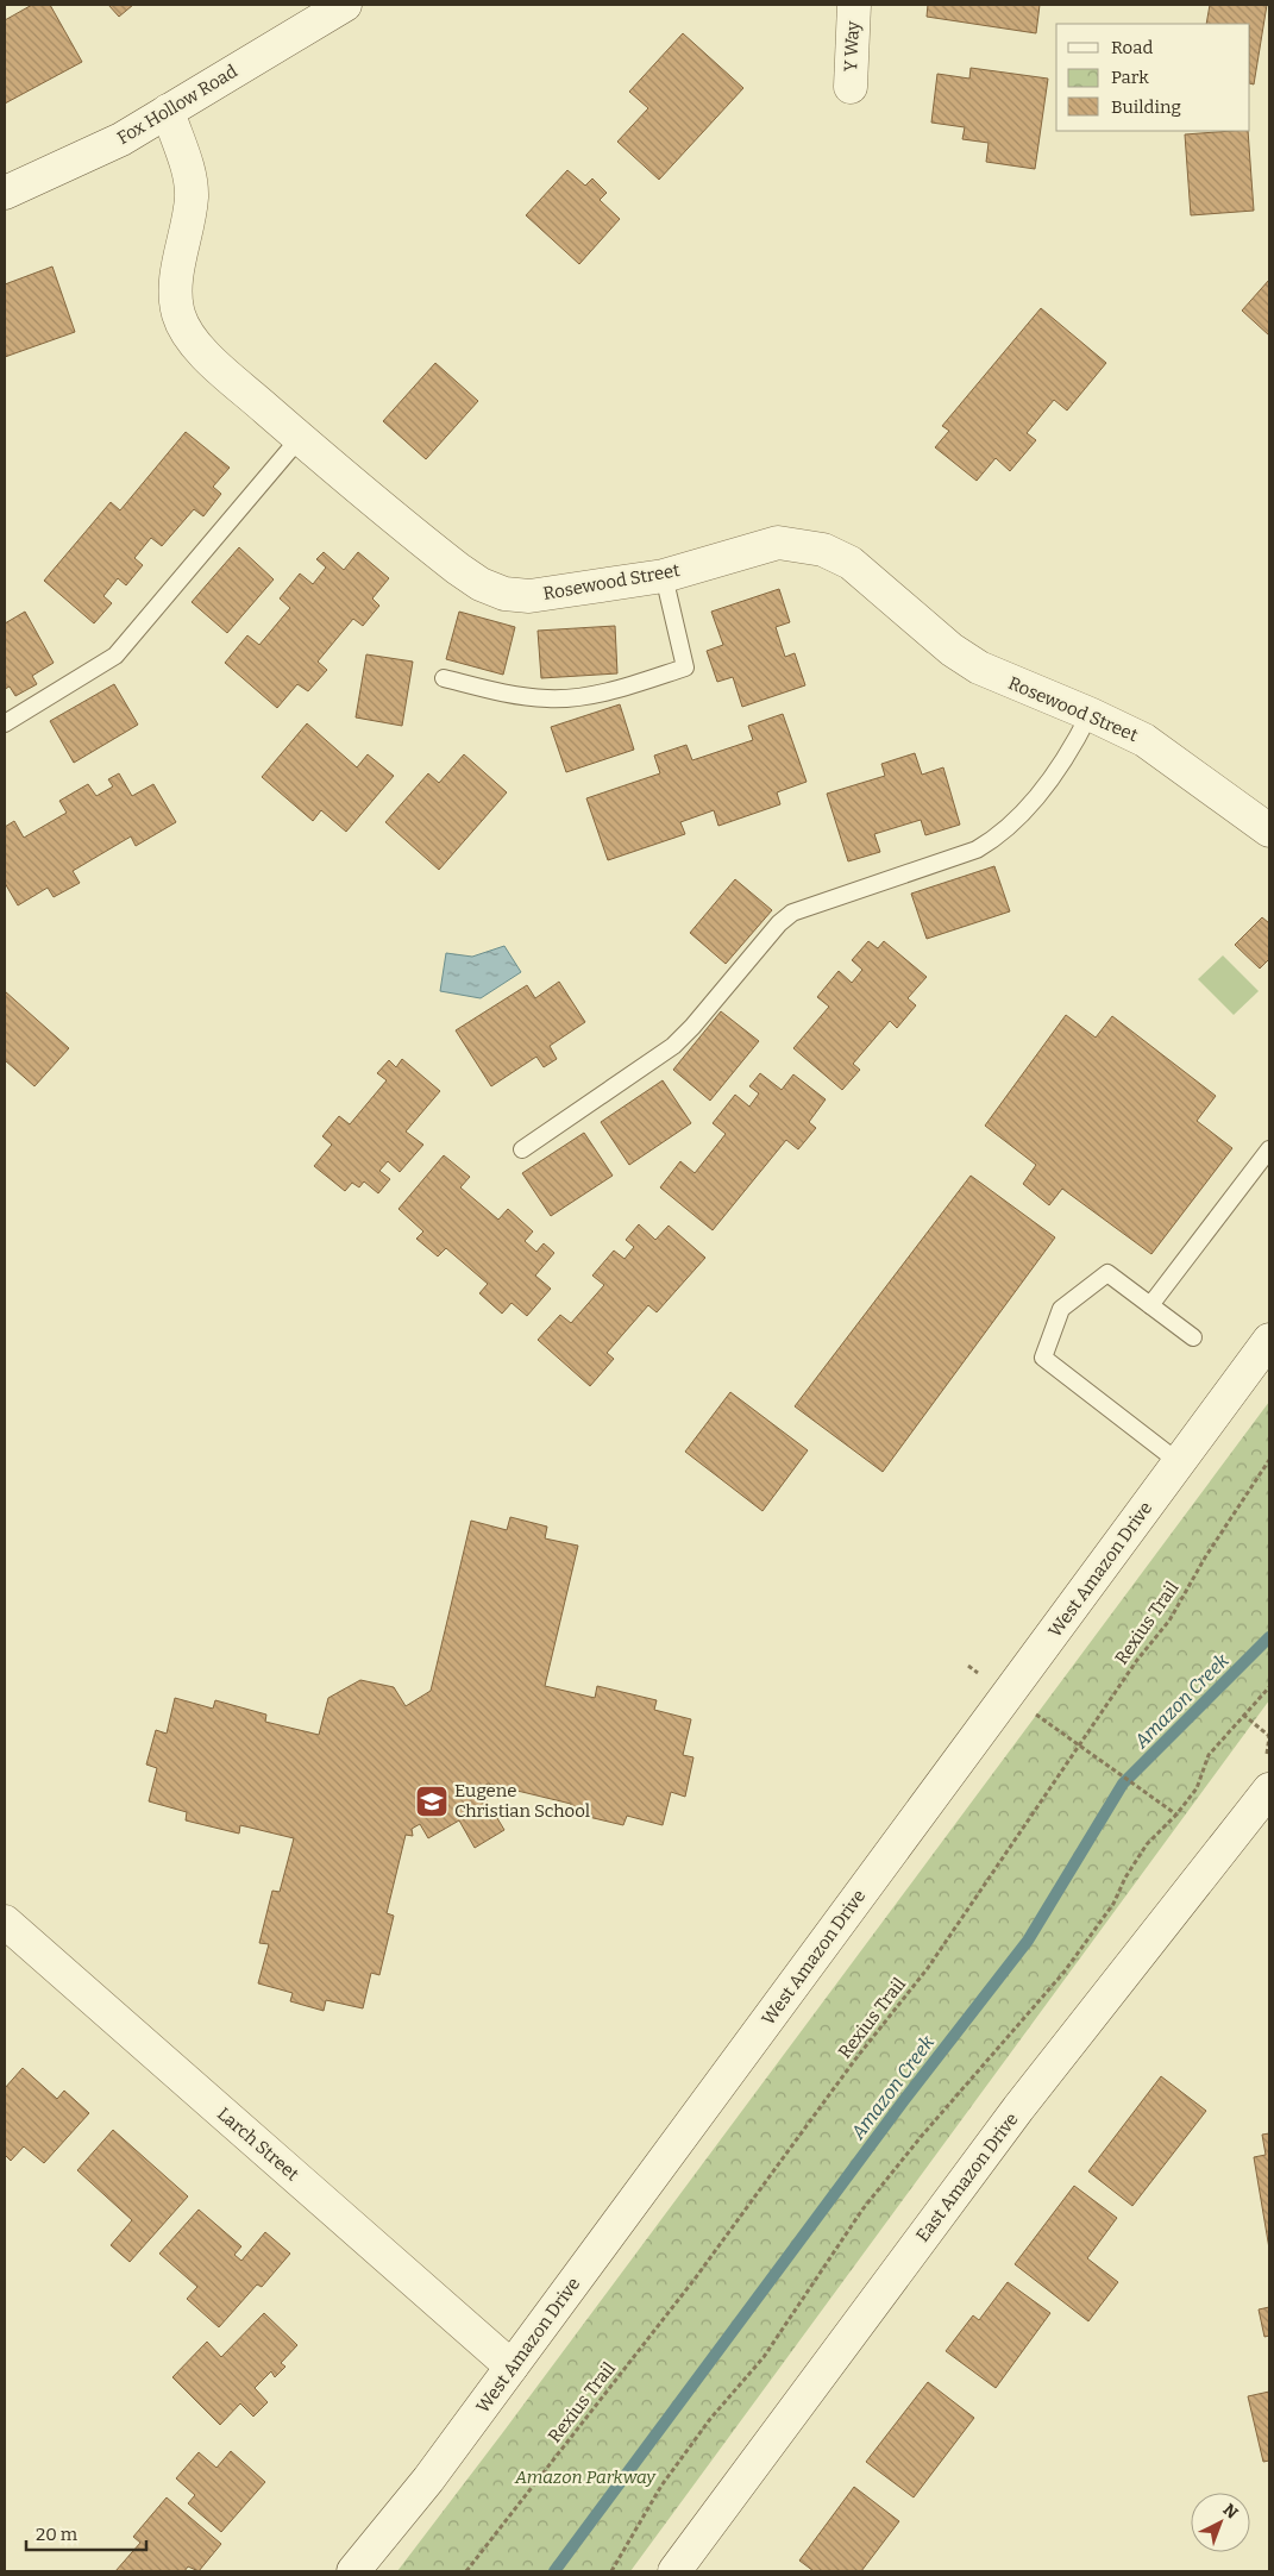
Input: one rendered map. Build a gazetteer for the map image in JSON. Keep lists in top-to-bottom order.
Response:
{
  "streets": {
    "street": [
      "Y Way",
      "Fox Hollow Road",
      "Rosewood Street",
      "West Amazon Drive",
      "Larch Street",
      "East Amazon Drive"
    ],
    "path": ["Rexius Trail"]
  },
  "crossings": [
    ["Fox Hollow Road", "Rosewood Street"],
    ["West Amazon Drive", "Larch Street"]
  ],
  "water": ["Amazon Creek"],
  "parks": ["Amazon Parkway"],
  "places": {
    "school or university": ["Eugene Christian School"]
  },
  "legend": ["Road", "Park", "Building"],
  "scale_bar": "20 m",
  "north": "top right"
}
